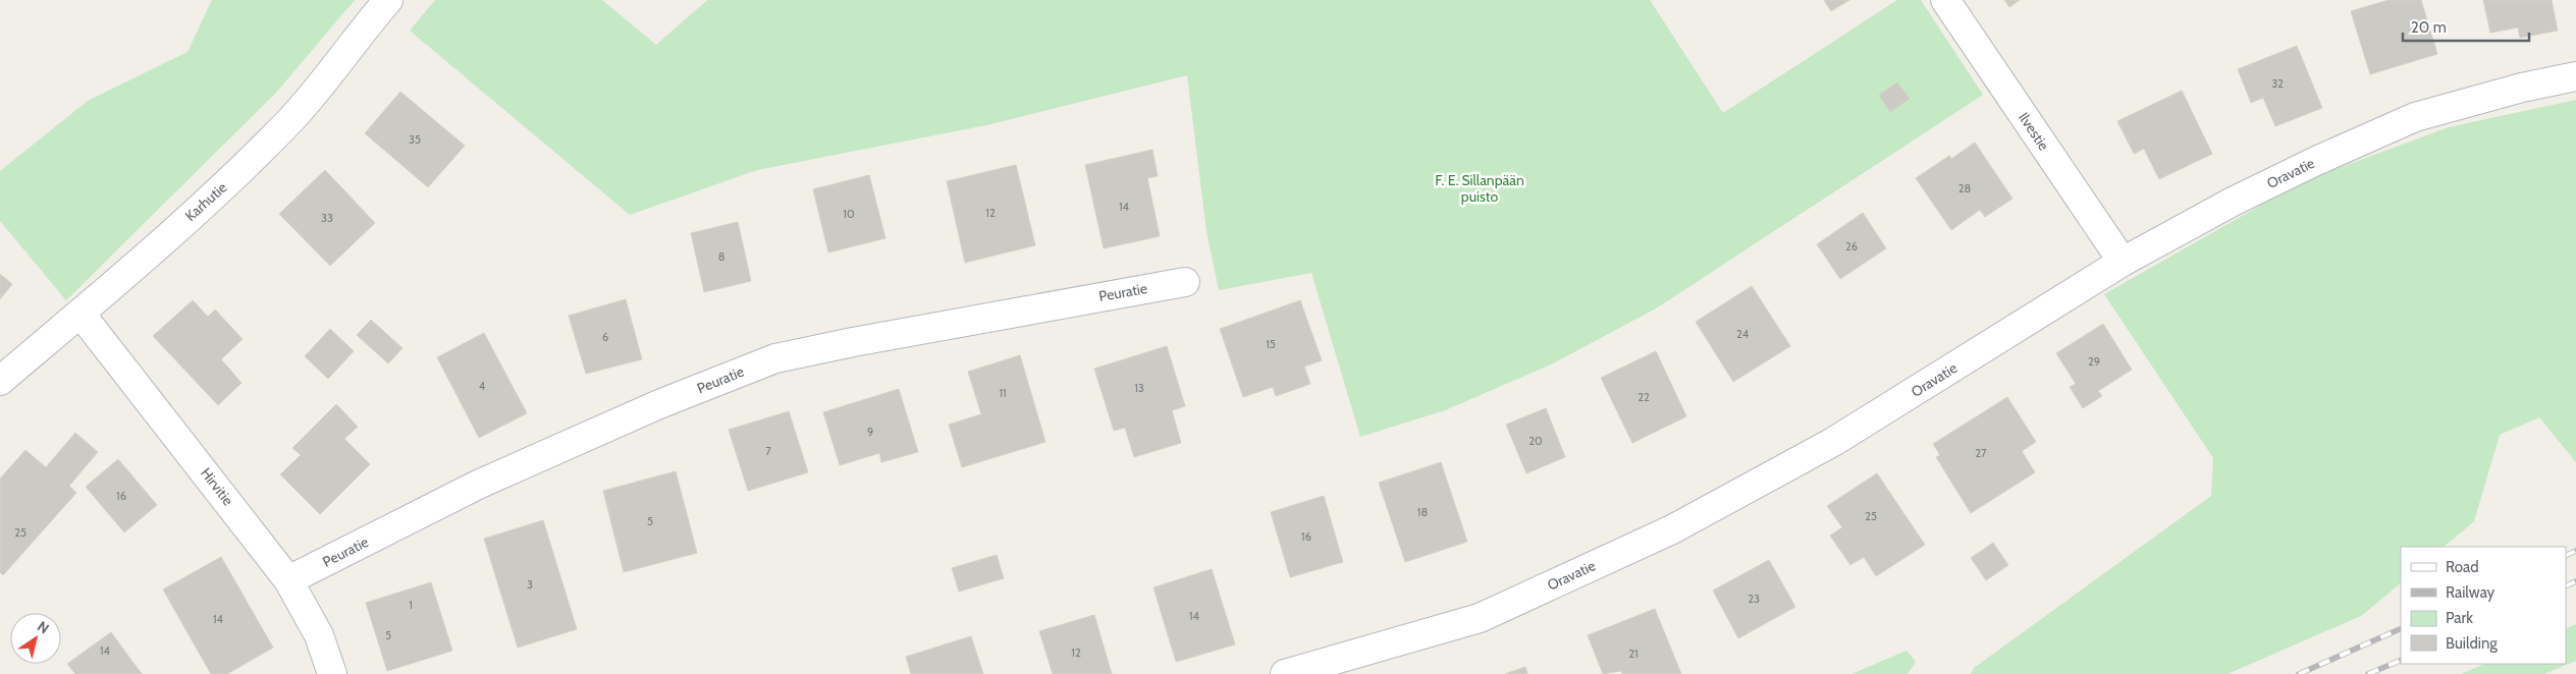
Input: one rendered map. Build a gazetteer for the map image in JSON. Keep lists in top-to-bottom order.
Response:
{
  "streets": {
    "street": [
      "Ilvestie",
      "Oravatie",
      "Karhutie",
      "Peuratie",
      "Hirvitie"
    ]
  },
  "crossings": [
    ["Ilvestie", "Oravatie"],
    ["Karhutie", "Hirvitie"],
    ["Peuratie", "Hirvitie"]
  ],
  "parks": ["F. E. Sillanpään puisto"],
  "house_numbers": [
    "32",
    "35",
    "28",
    "14",
    "12",
    "10",
    "33",
    "26",
    "8",
    "24",
    "6",
    "15",
    "29",
    "4",
    "13",
    "11",
    "22",
    "9",
    "20",
    "7",
    "27",
    "16",
    "18",
    "25",
    "5",
    "25",
    "16",
    "3",
    "23",
    "1",
    "14",
    "14",
    "5",
    "14",
    "12",
    "21"
  ],
  "legend": [
    "Road",
    "Railway",
    "Park",
    "Building"
  ],
  "scale_bar": "20 m",
  "north": "top right"
}
